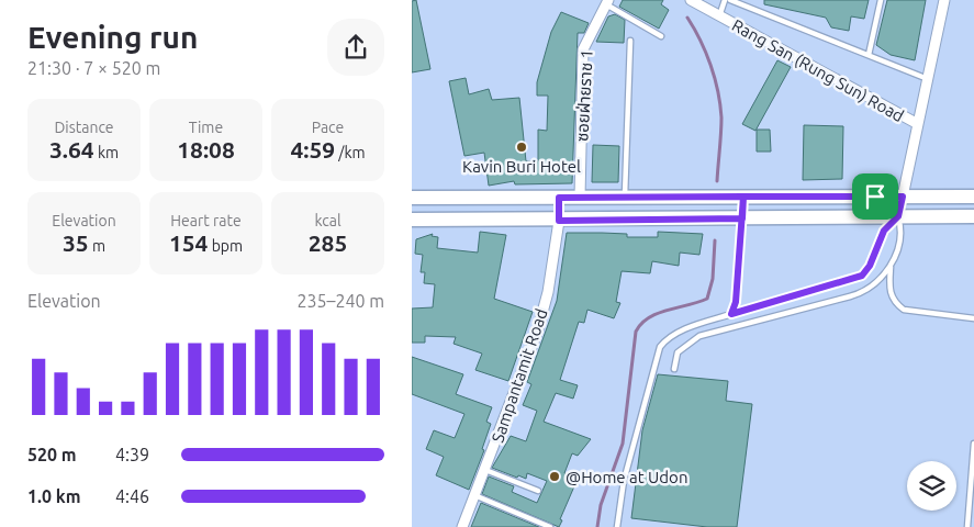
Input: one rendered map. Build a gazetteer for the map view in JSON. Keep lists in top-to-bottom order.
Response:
{
  "streets": {
    "street": ["Rang San (Rung Sun) Road", "ซอยฝ่ายราช 1", "Sampantamit Road"]
  },
  "places": ["Kavin Buri Hotel", "@Home at Udon"],
  "page": {
    "heading": ["Evening run", "21:30 · 7 × 520 m"],
    "stats": [
      ["Distance", "3.64 km"],
      ["Time", "18:08"],
      ["Pace", "4:59 /km"],
      ["Elevation", "35 m"],
      ["Heart rate", "154 bpm"],
      ["kcal", "285"]
    ],
    "chart": ["Elevation", "235–240 m"],
    "list": [
      {
        "name": "520 m",
        "note": "4:39"
      },
      {
        "name": "1.0 km",
        "note": "4:46"
      }
    ]
  }
}
